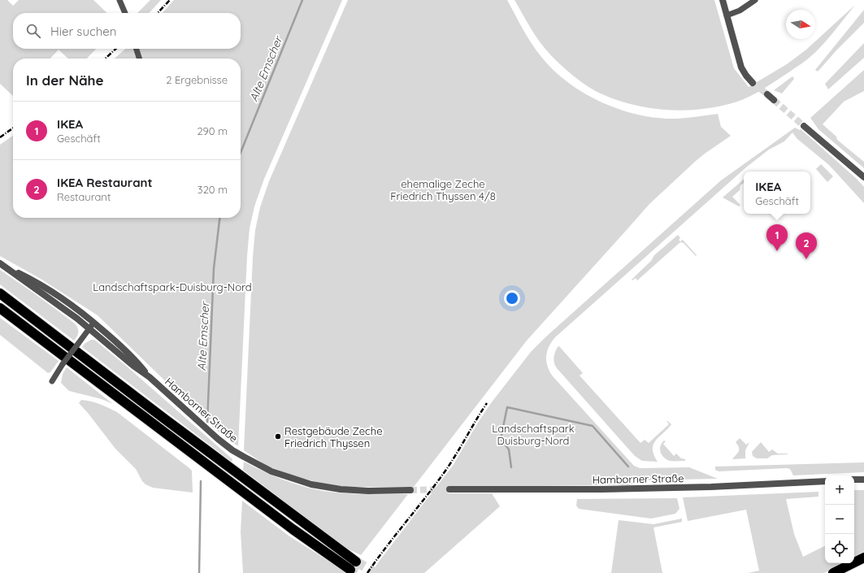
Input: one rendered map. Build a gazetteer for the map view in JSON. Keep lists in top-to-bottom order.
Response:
{
  "streets": {
    "street": ["Hamborner Straße"]
  },
  "water": ["Alte Emscher"],
  "parks": ["ehemalige Zeche Friedrich Thyssen 4/8", "Landschaftspark-Duisburg-Nord", "Landschaftspark Duisburg-Nord"],
  "places": ["Restgebäude Zeche Friedrich Thyssen"],
  "north": "right",
  "page": {
    "search": "Hier suchen",
    "heading": ["In der Nähe", "2 Ergebnisse"],
    "list": [
      {
        "mark": "1",
        "name": "IKEA",
        "note": "Geschäft",
        "value": "290 m"
      },
      {
        "mark": "2",
        "name": "IKEA Restaurant",
        "note": "Restaurant",
        "value": "320 m"
      }
    ],
    "popup": ["IKEA", "Geschäft"],
    "pins": ["1", "2"],
    "map_buttons": ["+", "−"]
  }
}
